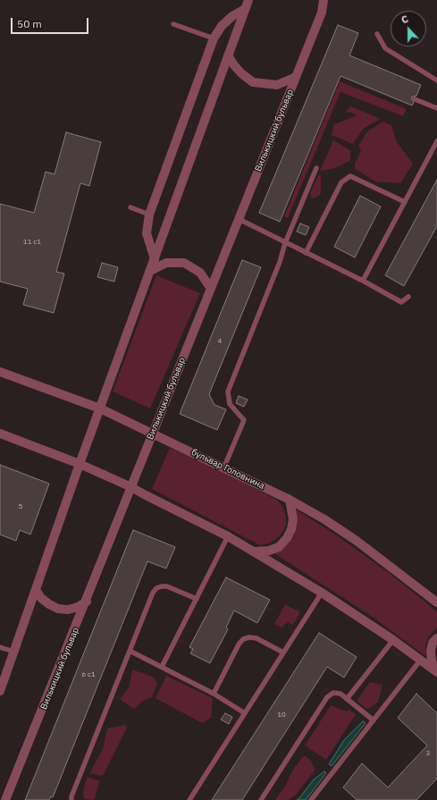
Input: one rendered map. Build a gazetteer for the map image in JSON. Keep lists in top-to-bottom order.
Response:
{
  "streets": {
    "street": ["Вилькицкий бульвар", "бульвар Головнина"]
  },
  "crossings": [
    ["Вилькицкий бульвар", "бульвар Головнина"]
  ],
  "house_numbers": [
    "11 с1",
    "4",
    "5",
    "6 с1",
    "10",
    "3"
  ],
  "scale_bar": "50 m",
  "north": "top"
}
